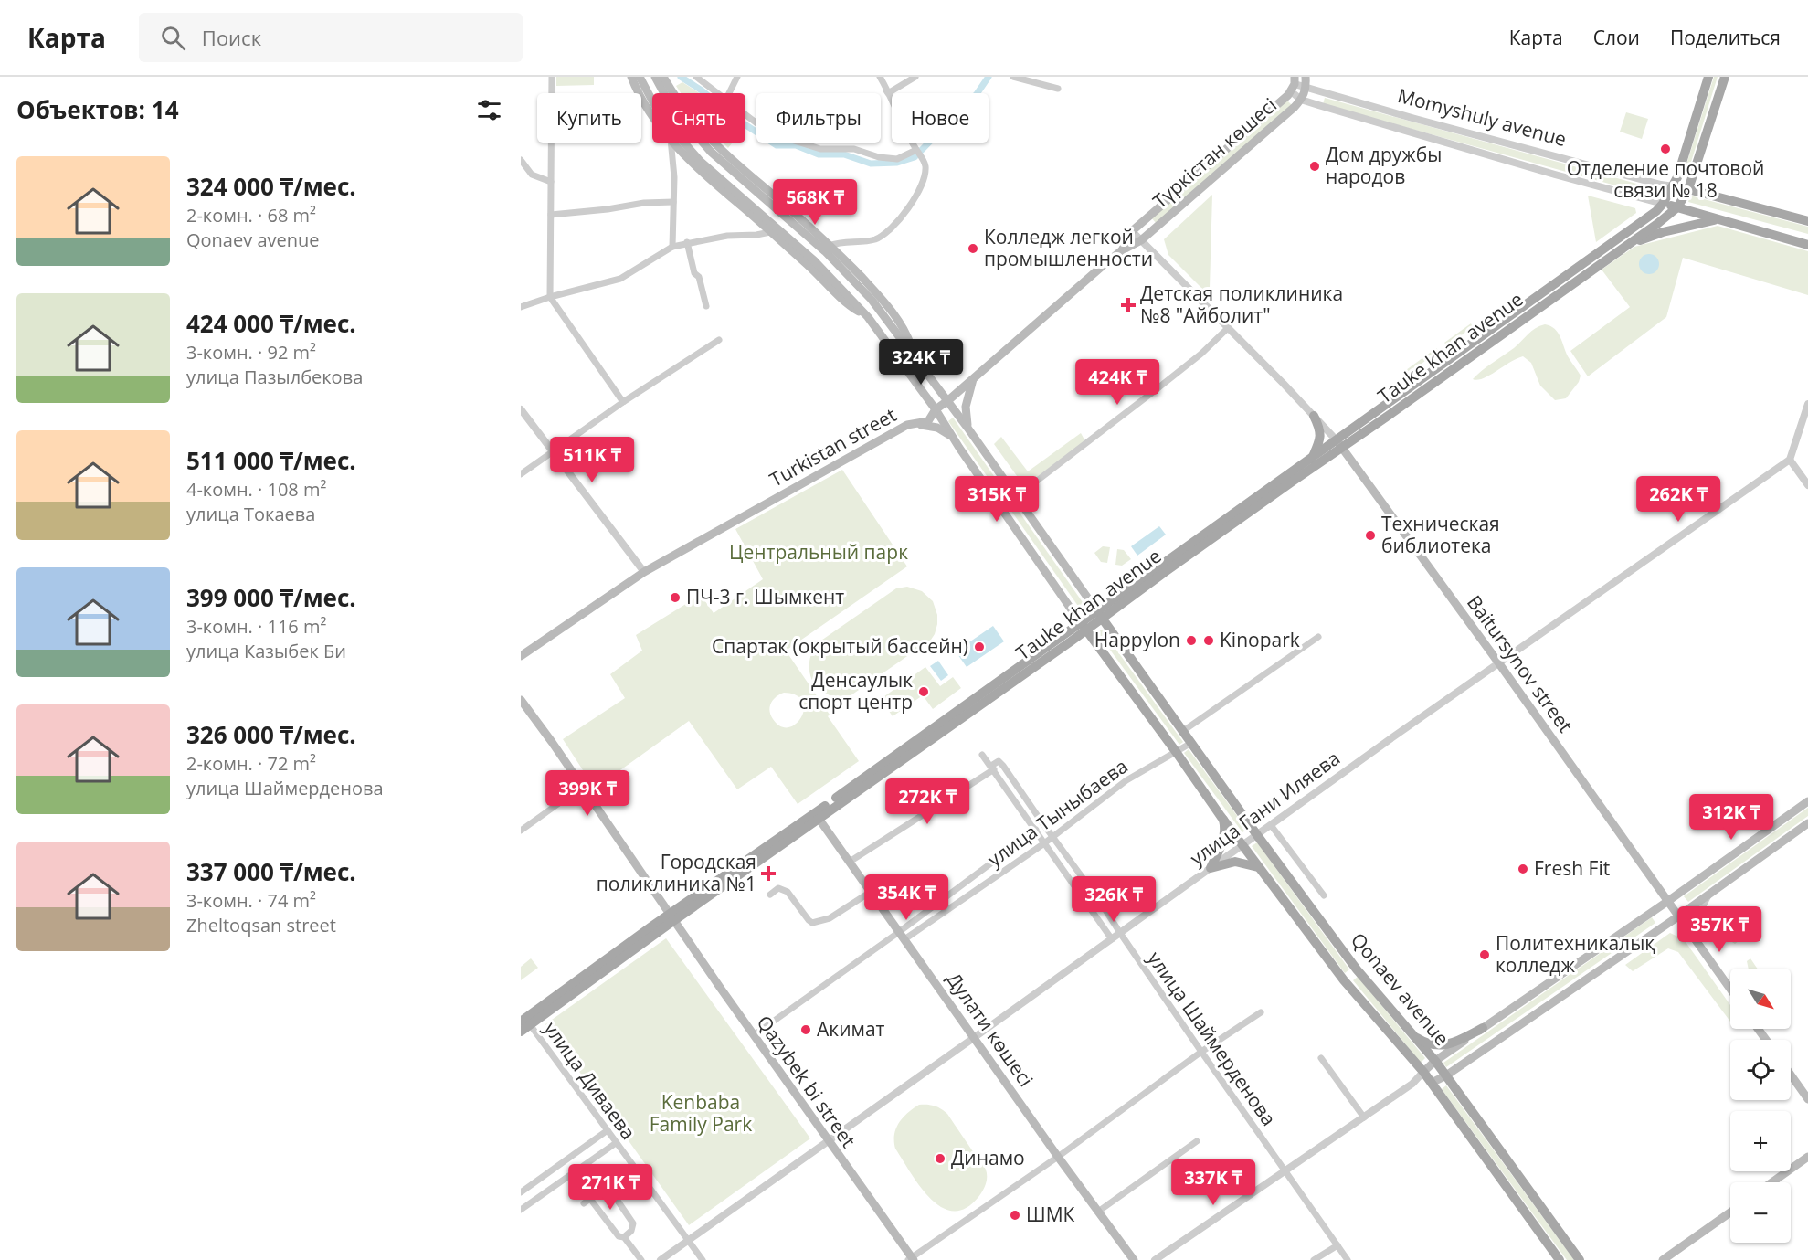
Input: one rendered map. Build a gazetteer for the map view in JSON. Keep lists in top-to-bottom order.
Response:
{
  "streets": {
    "main road": [
      "Түркістан көшесі",
      "Tauke khan avenue",
      "Turkistan street",
      "Baitursynov street",
      "Qonaev avenue",
      "Дулати көшесі",
      "Qazybek bi street"
    ],
    "street": [
      "Momyshuly avenue",
      "улица Гани Иляева",
      "улица Тыныбаева",
      "улица Шаймерденова",
      "улица Диваева"
    ]
  },
  "crossings": [
    ["Momyshuly avenue", "Түркістан көшесі"],
    ["Momyshuly avenue", "Tauke khan avenue"],
    ["Түркістан көшесі", "Turkistan street"],
    ["Tauke khan avenue", "Baitursynov street"],
    ["Tauke khan avenue", "Дулати көшесі"],
    ["Tauke khan avenue", "улица Диваева"],
    ["Tauke khan avenue", "Qazybek bi street"],
    ["Baitursynov street", "улица Гани Иляева"],
    ["улица Гани Иляева", "Qonaev avenue"],
    ["улица Гани Иляева", "Дулати көшесі"],
    ["улица Гани Иляева", "улица Шаймерденова"],
    ["улица Гани Иляева", "улица Диваева"],
    ["улица Гани Иляева", "Qazybek bi street"],
    ["улица Тыныбаева", "Qonaev avenue"],
    ["улица Тыныбаева", "Дулати көшесі"],
    ["улица Тыныбаева", "улица Шаймерденова"],
    ["улица Тыныбаева", "Qazybek bi street"]
  ],
  "parks": ["Центральный парк", "Kenbaba Family Park"],
  "places": {
    "other": [
      "Отделение почтовой связи № 18",
      "Дом дружбы народов",
      "Колледж легкой промышленности",
      "Техническая библиотека",
      "ПЧ-3 г. Шымкент",
      "Happylon",
      "Kinopark",
      "Спартак (окрытый бассейн)",
      "Денсаулык спорт центр",
      "Fresh Fit",
      "Политехникалық колледж",
      "Акимат",
      "Динамо",
      "ШМК"
    ],
    "health": ["Детская поликлиника №8 \"Айболит\"", "Городская поликлиника №1"]
  },
  "north": "bottom right",
  "page": {
    "header": "Карта",
    "search": "Поиск",
    "nav": ["Карта", "Слои", "Поделиться"],
    "heading": "Объектов: 14",
    "chip": [
      "Купить",
      "Снять",
      "Фильтры",
      "Новое"
    ],
    "list": [
      {
        "name": "324 000 ₸/мес.",
        "note": "2-комн. · 68 m² · Qonaev avenue"
      },
      {
        "name": "424 000 ₸/мес.",
        "note": "3-комн. · 92 m² · улица Пазылбекова"
      },
      {
        "name": "511 000 ₸/мес.",
        "note": "4-комн. · 108 m² · улица Токаева"
      },
      {
        "name": "399 000 ₸/мес.",
        "note": "3-комн. · 116 m² · улица Казыбек Би"
      },
      {
        "name": "326 000 ₸/мес.",
        "note": "2-комн. · 72 m² · улица Шаймерденова"
      },
      {
        "name": "337 000 ₸/мес.",
        "note": "3-комн. · 74 m² · Zheltoqsan street"
      }
    ],
    "price": [
      "568K ₸",
      "324K ₸",
      "424K ₸",
      "511K ₸",
      "315K ₸",
      "262K ₸",
      "399K ₸",
      "272K ₸",
      "312K ₸",
      "354K ₸",
      "326K ₸",
      "357K ₸",
      "337K ₸",
      "271K ₸"
    ],
    "map_buttons": ["+", "−"]
  }
}
